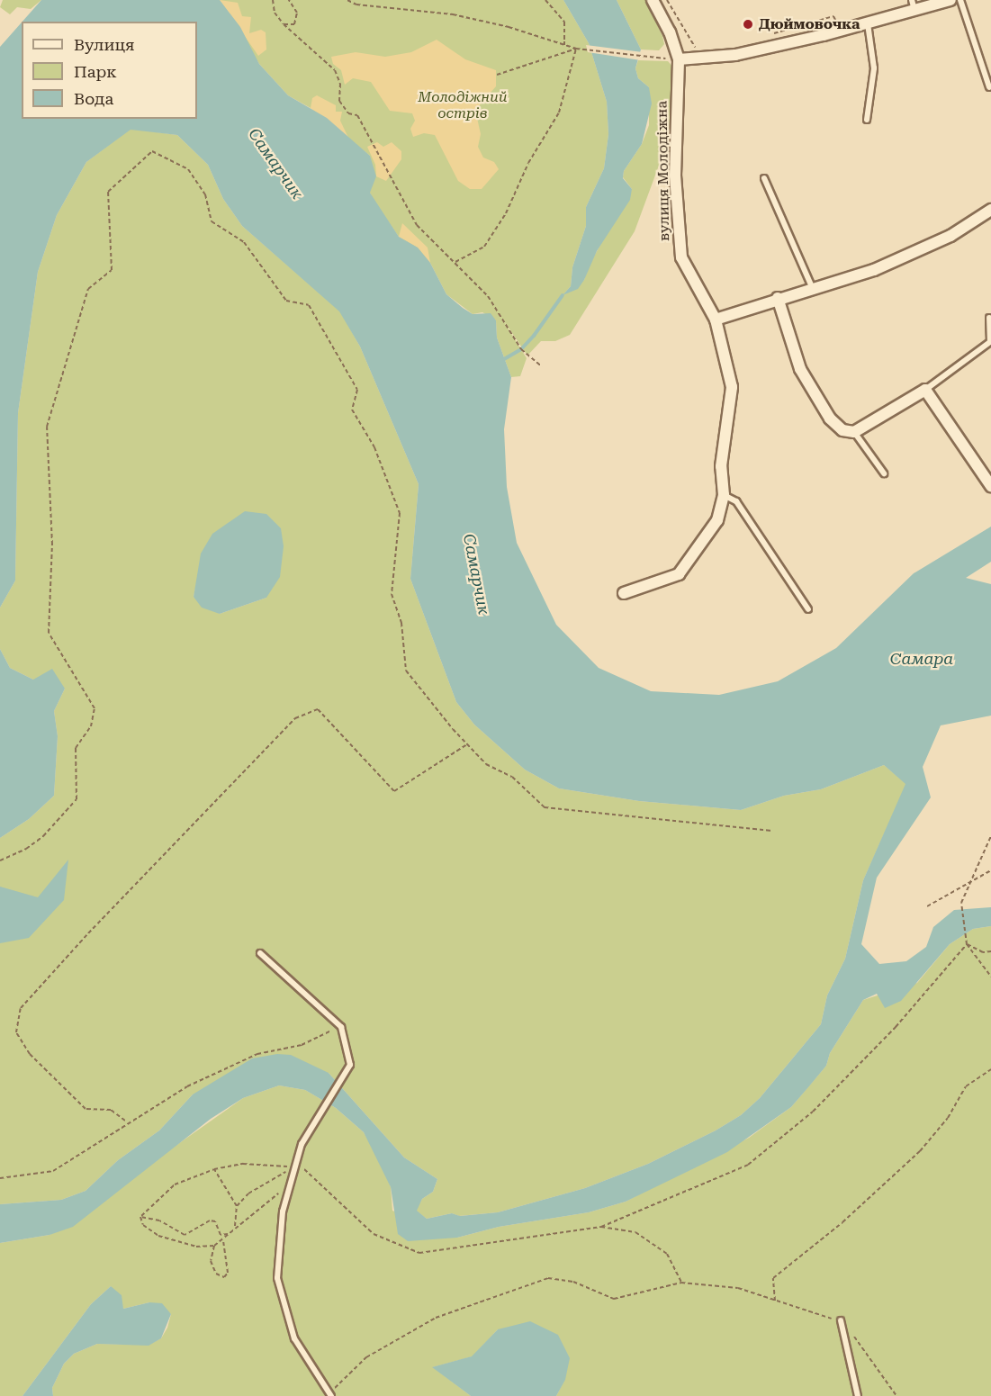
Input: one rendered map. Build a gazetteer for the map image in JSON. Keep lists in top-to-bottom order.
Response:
{
  "streets": {
    "street": ["вулиця Молодіжна"]
  },
  "water": ["Самарчик", "Самара"],
  "parks": ["Молодіжний острів"],
  "places": ["Дюймовочка"],
  "legend": ["Вулиця", "Парк", "Вода"]
}
